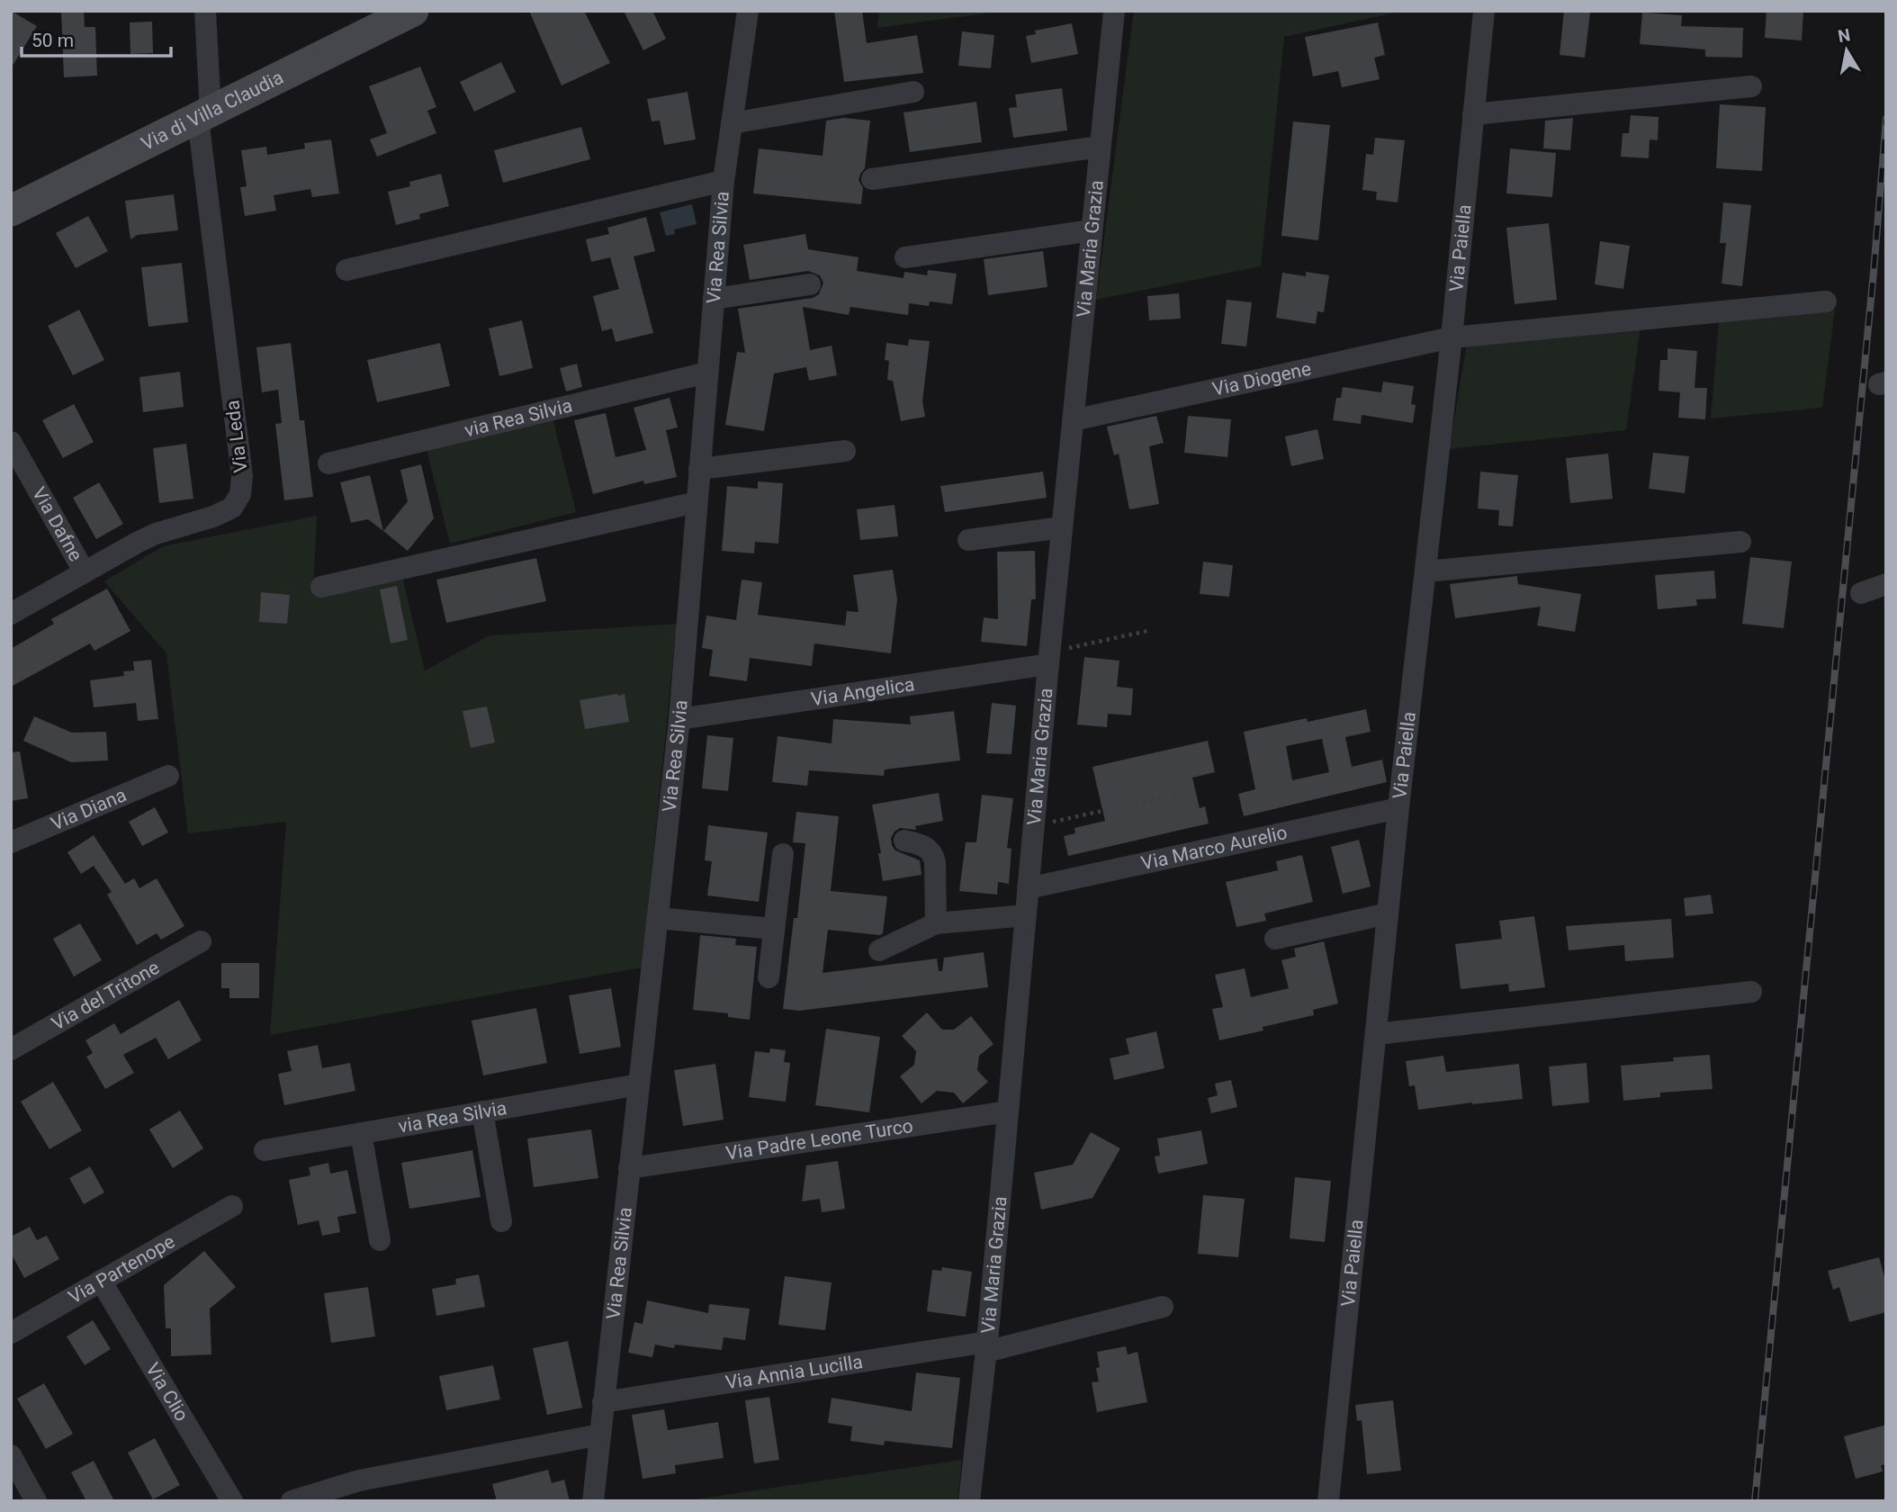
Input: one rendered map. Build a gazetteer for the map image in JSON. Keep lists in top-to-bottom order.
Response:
{
  "streets": {
    "street": [
      "Via di Villa Claudia",
      "Via Rea Silvia",
      "Via Maria Grazia",
      "Via Paiella",
      "Via Diogene",
      "via Rea Silvia",
      "Via Leda",
      "Via Dafne",
      "Via Angelica",
      "Via Diana",
      "Via Marco Aurelio",
      "Via del Tritone",
      "Via Padre Leone Turco",
      "Via Partenope",
      "Via Annia Lucilla",
      "Via Clio"
    ]
  },
  "crossings": [
    ["Via di Villa Claudia", "Via Leda"],
    ["Via Rea Silvia", "via Rea Silvia"],
    ["Via Rea Silvia", "Via Angelica"],
    ["Via Rea Silvia", "Via Padre Leone Turco"],
    ["Via Rea Silvia", "Via Annia Lucilla"],
    ["Via Maria Grazia", "Via Diogene"],
    ["Via Maria Grazia", "Via Angelica"],
    ["Via Maria Grazia", "Via Marco Aurelio"],
    ["Via Maria Grazia", "Via Padre Leone Turco"],
    ["Via Maria Grazia", "Via Annia Lucilla"],
    ["Via Paiella", "Via Diogene"],
    ["Via Paiella", "Via Marco Aurelio"],
    ["Via Leda", "Via Dafne"],
    ["Via Partenope", "Via Clio"]
  ],
  "scale_bar": "50 m",
  "north": "top"
}
